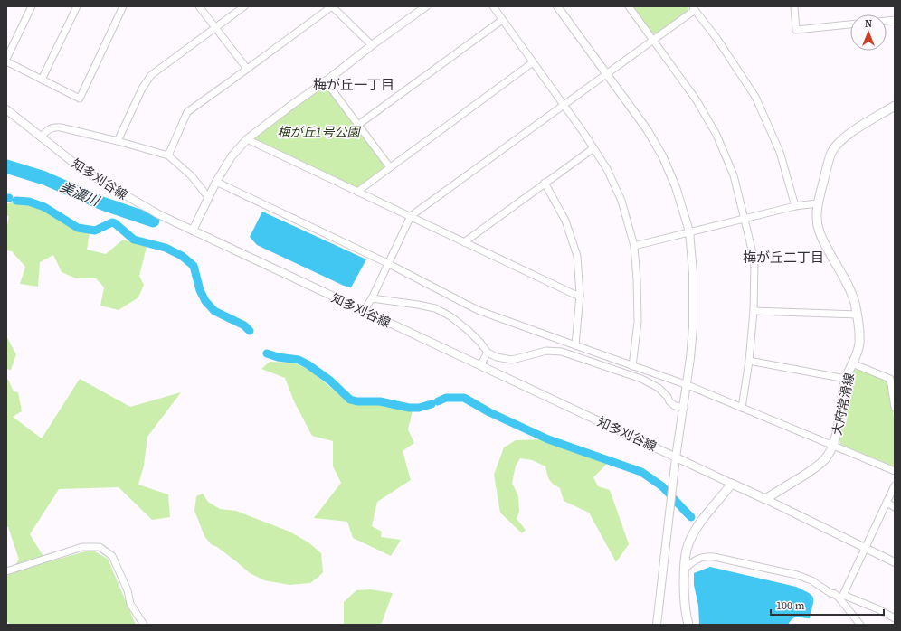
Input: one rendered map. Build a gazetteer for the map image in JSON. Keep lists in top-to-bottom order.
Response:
{
  "streets": {
    "main road": ["大府常滑線"],
    "street": ["知多刈谷線"]
  },
  "districts": ["梅が丘一丁目", "梅が丘二丁目"],
  "water": ["美濃川"],
  "parks": ["梅が丘1号公園"],
  "scale_bar": "100 m",
  "north": "top"
}
